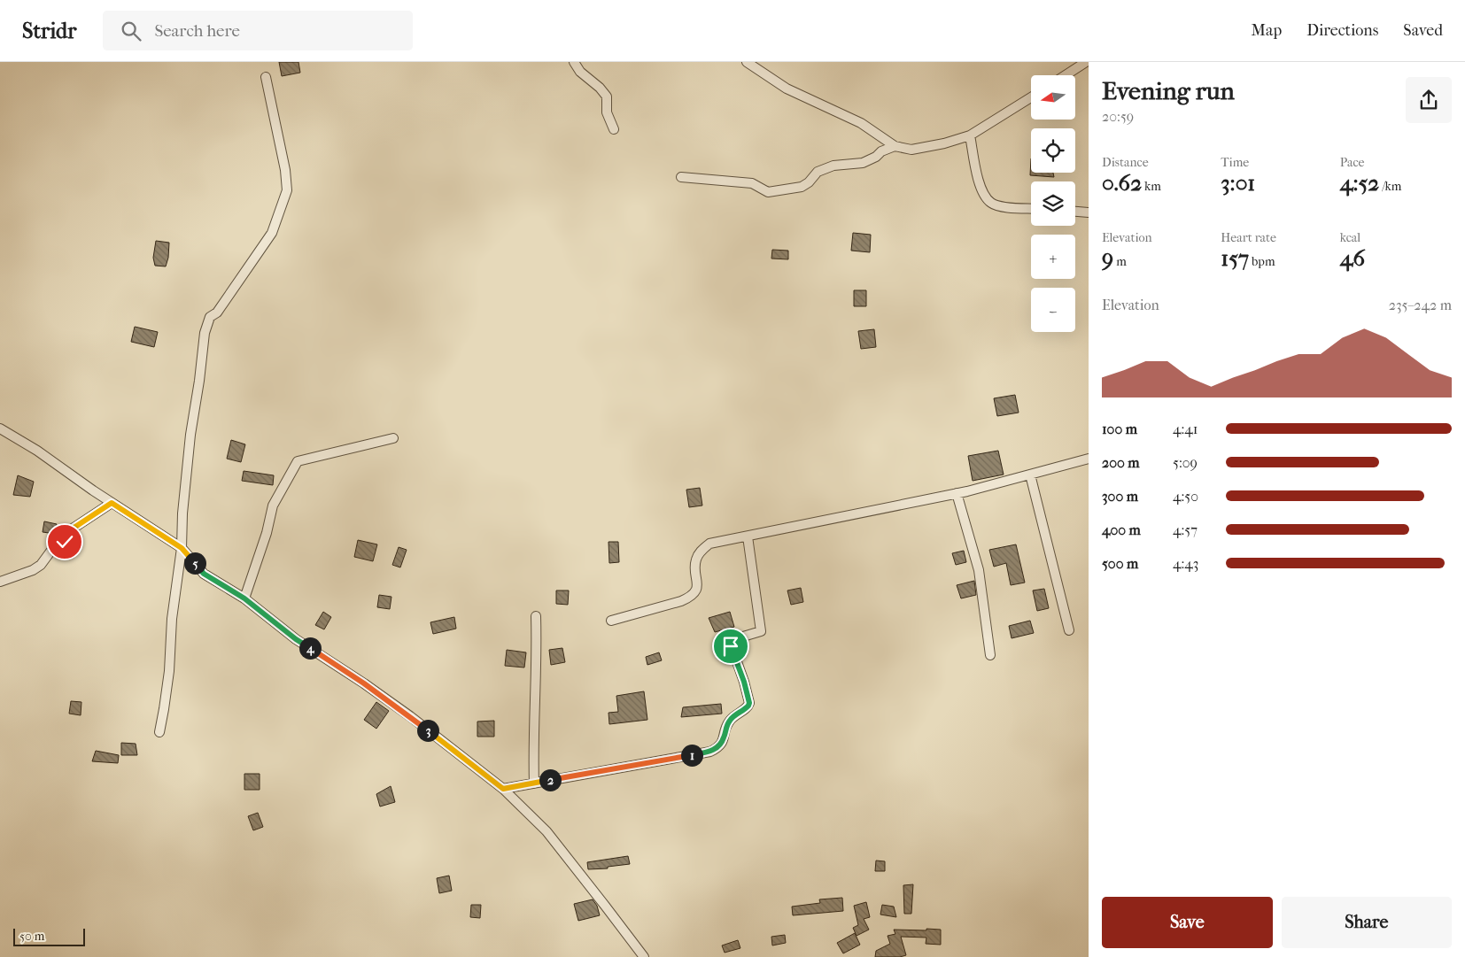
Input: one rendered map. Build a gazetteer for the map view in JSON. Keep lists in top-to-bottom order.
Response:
{
  "scale_bar": "50 m",
  "north": "left",
  "page": {
    "header": "Stridr",
    "search": "Search here",
    "nav": ["Map", "Directions", "Saved"],
    "heading": ["Evening run", "20:59"],
    "map_buttons": ["+", "−"],
    "stats": [
      ["Distance", "0.62 km"],
      ["Time", "3:01"],
      ["Pace", "4:52 /km"],
      ["Elevation", "9 m"],
      ["Heart rate", "157 bpm"],
      ["kcal", "46"]
    ],
    "chart": ["Elevation", "235–242 m"],
    "list": [
      {
        "name": "100 m",
        "note": "4:41"
      },
      {
        "name": "200 m",
        "note": "5:09"
      },
      {
        "name": "300 m",
        "note": "4:50"
      },
      {
        "name": "400 m",
        "note": "4:57"
      },
      {
        "name": "500 m",
        "note": "4:43"
      }
    ],
    "pins": [
      "5",
      "4",
      "3",
      "1",
      "2"
    ],
    "buttons": ["Save", "Share"],
    "scale": "50 m"
  }
}
